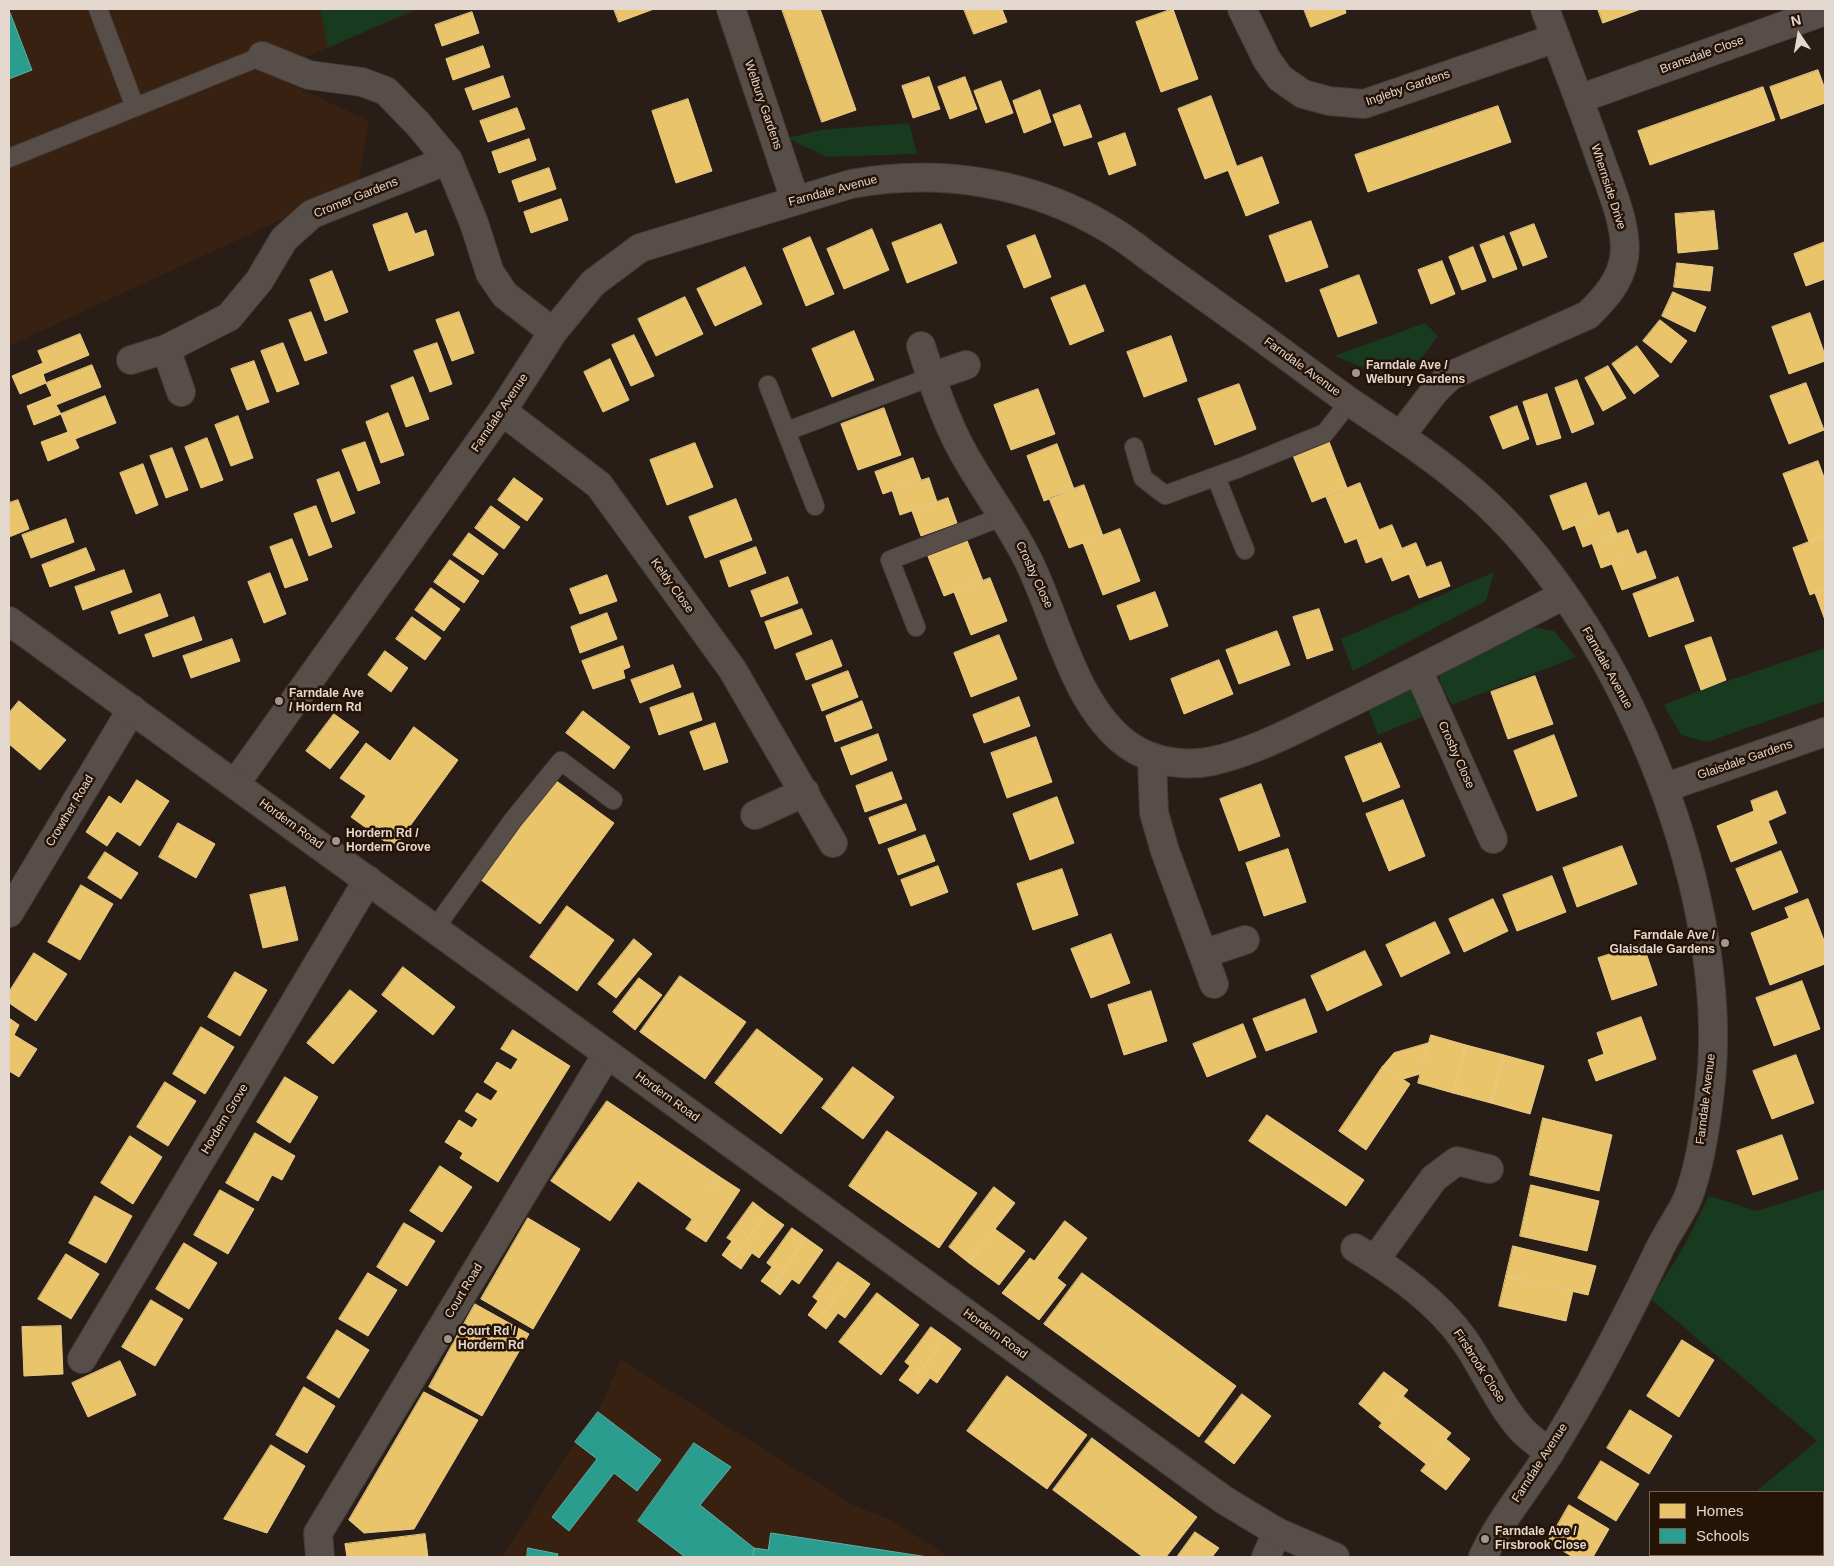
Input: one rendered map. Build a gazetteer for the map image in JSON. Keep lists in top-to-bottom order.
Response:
{
  "streets": {
    "street": [
      "Bransdale Close",
      "Ingleby Gardens",
      "Welbury Gardens",
      "Whernside Drive",
      "Farndale Avenue",
      "Cromer Gardens",
      "Crosby Close",
      "Keldy Close",
      "Glaisdale Gardens",
      "Crowther Road",
      "Hordern Road",
      "Hordern Grove",
      "Court Road",
      "Firsbrook Close"
    ]
  },
  "crossings": [
    ["Bransdale Close", "Whernside Drive"],
    ["Ingleby Gardens", "Whernside Drive"],
    ["Welbury Gardens", "Farndale Avenue"],
    ["Whernside Drive", "Farndale Avenue"],
    ["Farndale Avenue", "Crosby Close"],
    ["Farndale Avenue", "Keldy Close"],
    ["Farndale Avenue", "Glaisdale Gardens"],
    ["Farndale Avenue", "Hordern Road"],
    ["Farndale Avenue", "Firsbrook Close"],
    ["Crowther Road", "Hordern Road"],
    ["Hordern Road", "Hordern Grove"],
    ["Hordern Road", "Court Road"]
  ],
  "places": [
    "Farndale Ave / Welbury Gardens",
    "Farndale Ave / Hordern Rd",
    "Hordern Rd / Hordern Grove",
    "Farndale Ave / Glaisdale Gardens",
    "Court Rd / Hordern Rd",
    "Farndale Ave / Firsbrook Close"
  ],
  "legend": ["Homes", "Schools"],
  "north": "top"
}
